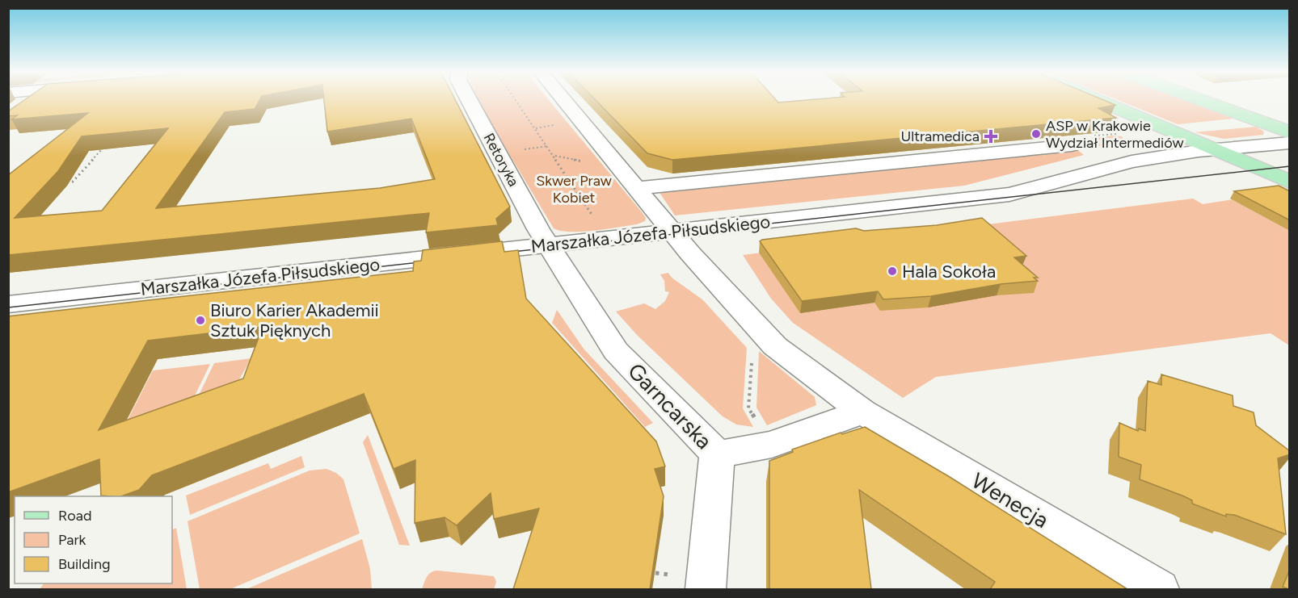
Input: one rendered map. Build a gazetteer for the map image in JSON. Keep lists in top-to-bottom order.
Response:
{
  "streets": {
    "street": [
      "Retoryka",
      "Marszałka Józefa Piłsudskiego",
      "Garncarska",
      "Wenecja"
    ]
  },
  "crossings": [
    ["Retoryka", "Marszałka Józefa Piłsudskiego"],
    ["Retoryka", "Garncarska"],
    ["Marszałka Józefa Piłsudskiego", "Garncarska"],
    ["Marszałka Józefa Piłsudskiego", "Wenecja"]
  ],
  "parks": ["Skwer Praw Kobiet"],
  "places": {
    "other": ["ASP w Krakowie Wydział Intermediów", "Hala Sokoła", "Biuro Karier Akademii Sztuk Pięknych"],
    "health": ["Ultramedica"]
  },
  "legend": ["Road", "Park", "Building"]
}
